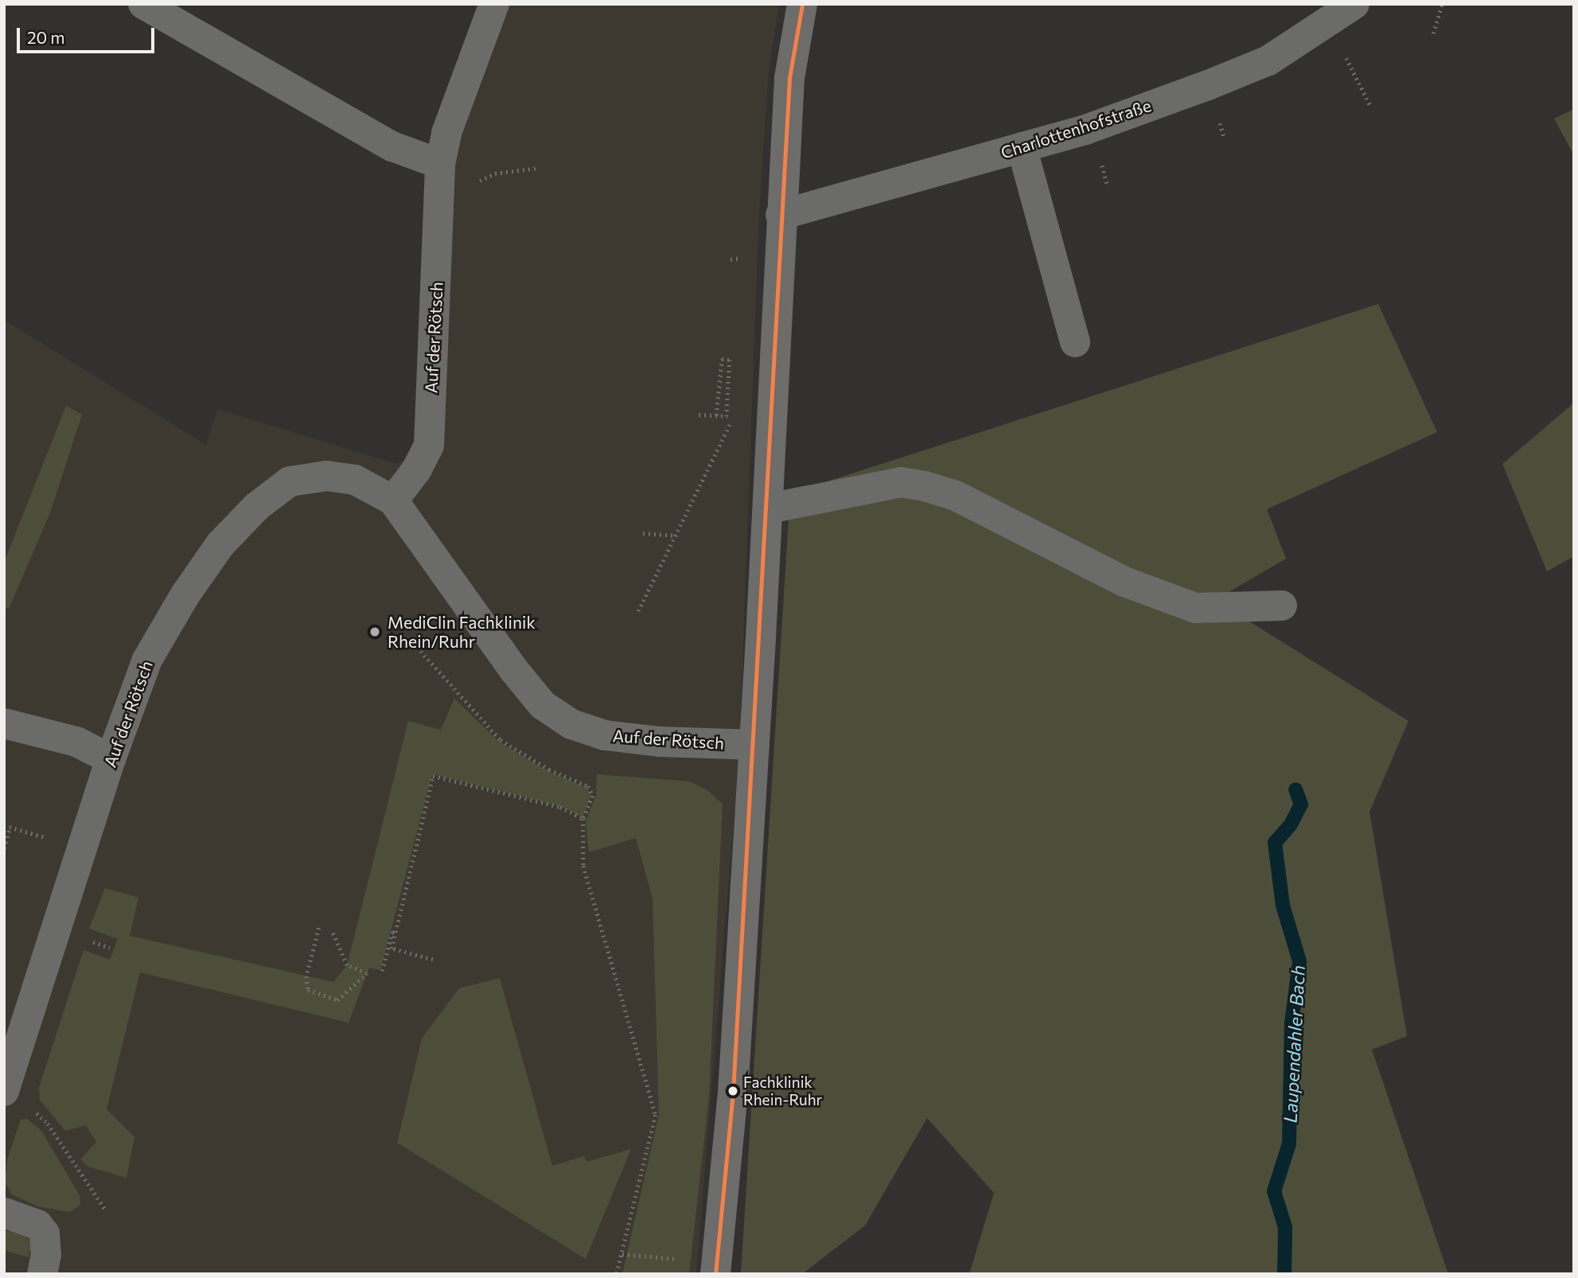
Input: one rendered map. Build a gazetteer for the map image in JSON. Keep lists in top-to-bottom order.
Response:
{
  "streets": {
    "street": ["Charlottenhofstraße", "Auf der Rötsch"]
  },
  "water": ["Laupendahler Bach"],
  "places": ["MediClin Fachklinik Rhein/Ruhr", "Fachklinik Rhein-Ruhr"],
  "scale_bar": "20 m"
}
